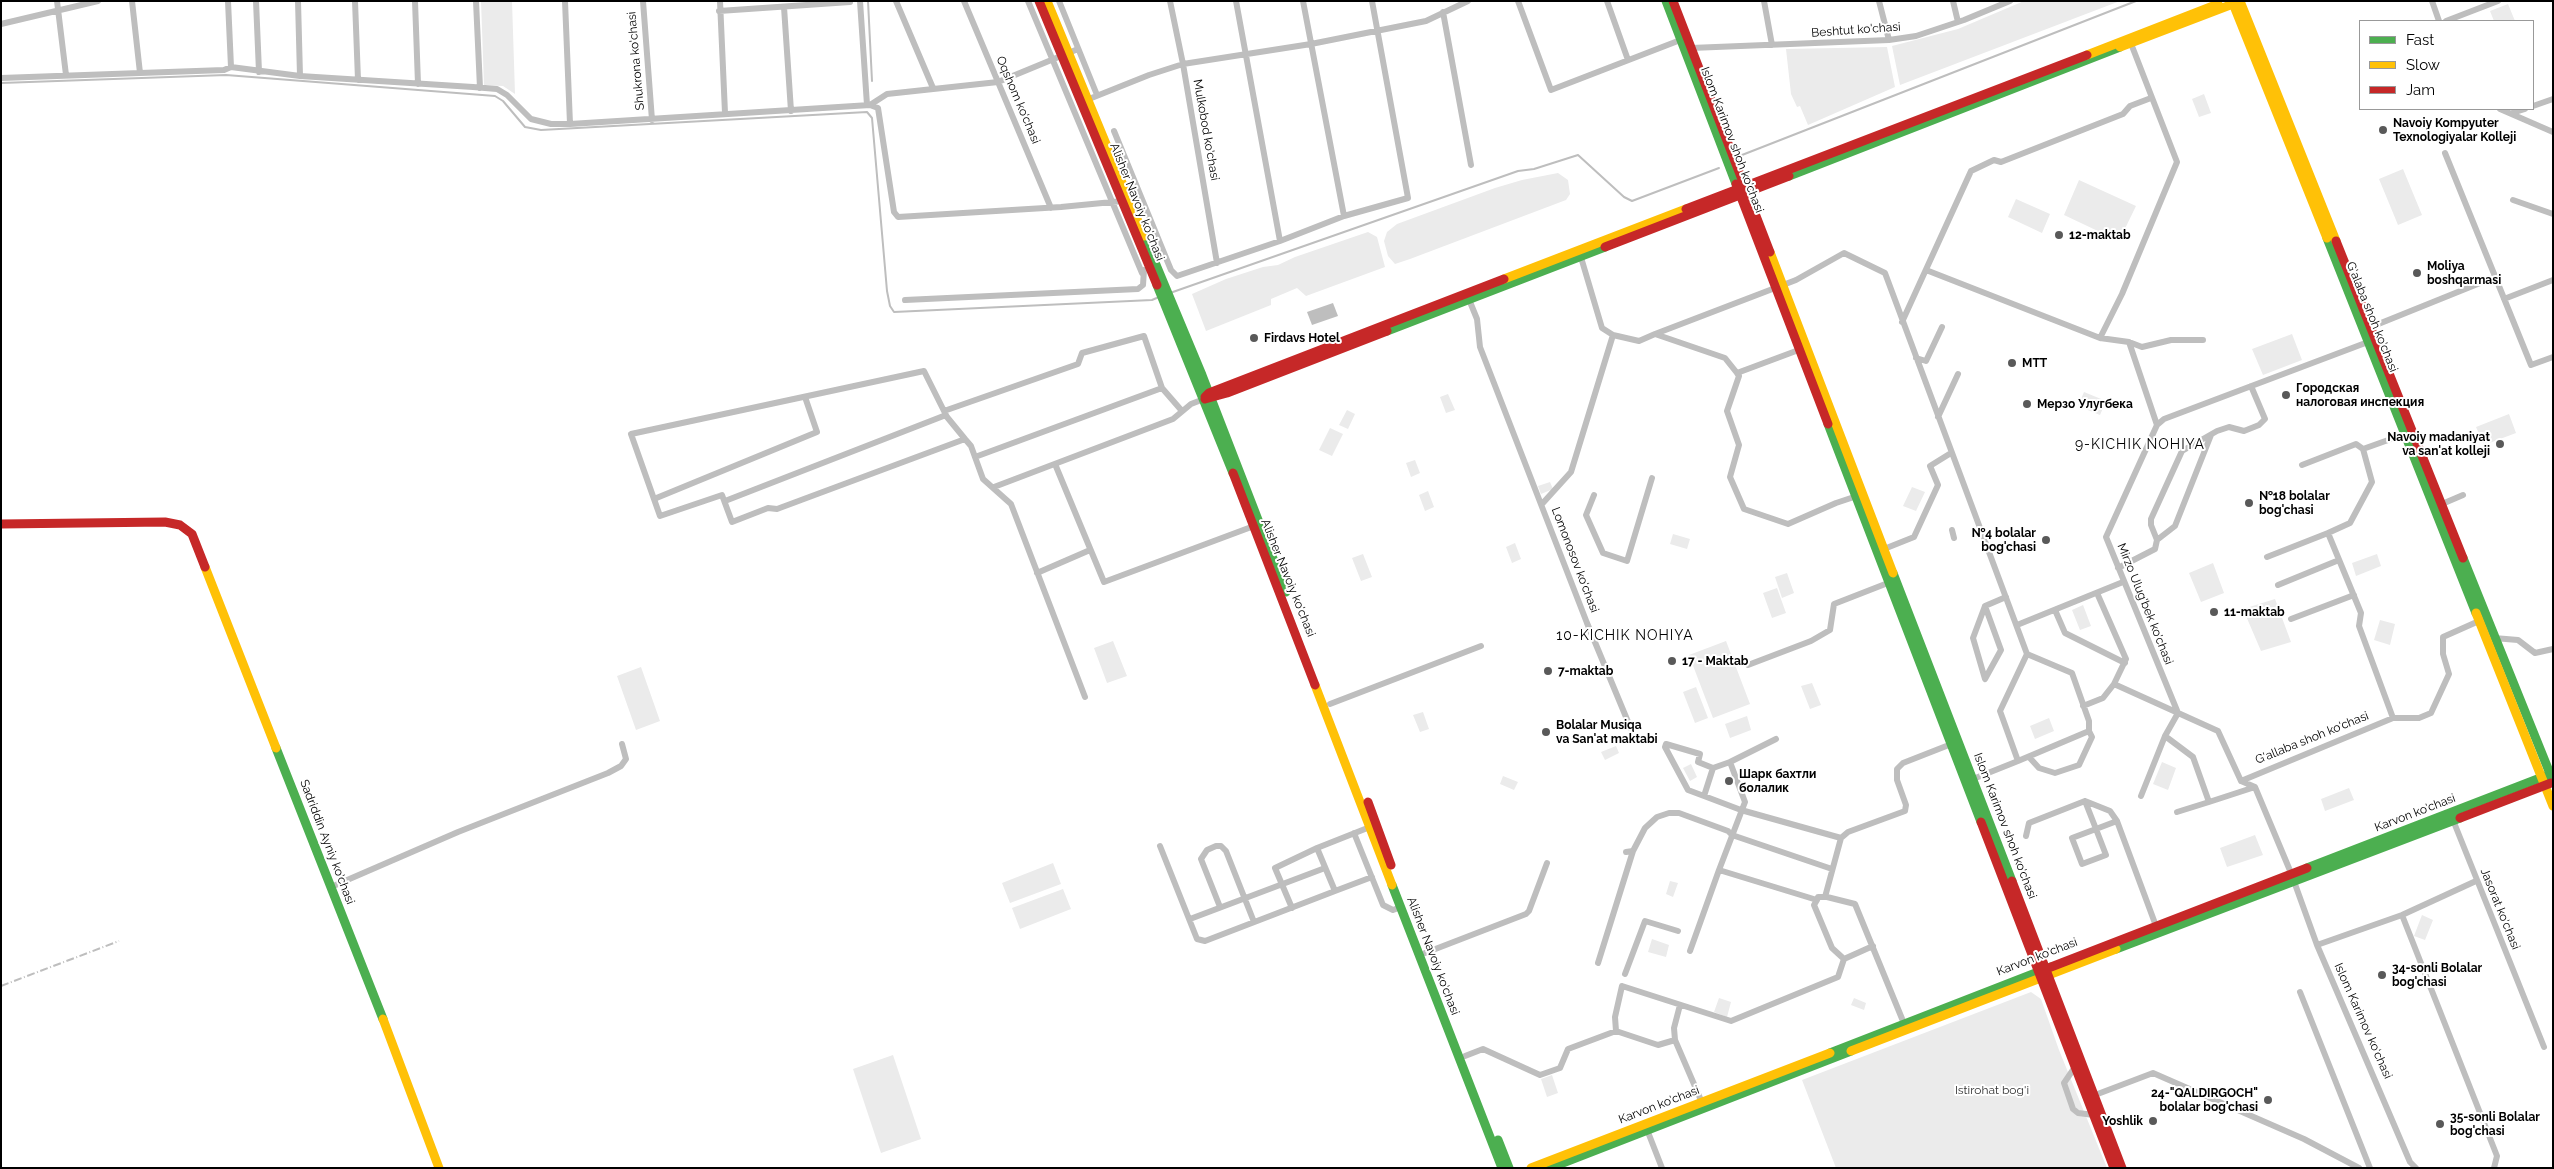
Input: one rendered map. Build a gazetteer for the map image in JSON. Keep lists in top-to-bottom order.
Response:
{
  "streets": {
    "main road": [
      "Islom Karimov shoh ko'chasi",
      "Alisher Navoiy ko'chasi",
      "G'alaba shoh ko'chasi",
      "Karvon ko'chasi",
      "Sadriddin Ayniy ko'chasi"
    ],
    "street": [
      "Beshtut ko'chasi",
      "Shukrona ko'chasi",
      "Oqshom ko'chasi",
      "Mulkobod ko'chasi",
      "Lomonosov ko'chasi",
      "Mirzo Ulug'bek ko'chasi",
      "G'allaba shoh ko'chasi",
      "Jasorat ko‘chasi",
      "Islom Karimov ko‘chasi"
    ]
  },
  "crossings": [
    ["Beshtut ko'chasi", "Islom Karimov shoh ko'chasi"],
    ["Islom Karimov shoh ko'chasi", "Karvon ko'chasi"],
    ["G'alaba shoh ko'chasi", "G'allaba shoh ko'chasi"],
    ["G'alaba shoh ko'chasi", "Karvon ko'chasi"],
    ["Karvon ko'chasi", "Islom Karimov ko‘chasi"]
  ],
  "districts": ["9-KICHIK NOHIYA", "10-KICHIK NOHIYA"],
  "parks": ["Istirohat bog'i"],
  "places": [
    "Navoiy Kompyuter Texnologiyalar Kolleji",
    "12-maktab",
    "Moliya boshqarmasi",
    "Firdavs Hotel",
    "MTT",
    "Городская налоговая инспекция",
    "Мерзо Улугбека",
    "Navoiy madaniyat va san'at kolleji",
    "№18 bolalar bog'chasi",
    "№4 bolalar bog'chasi",
    "11-maktab",
    "17 - Maktab",
    "7-maktab",
    "Bolalar Musiqa va San'at maktabi",
    "Шарк бахтли болалик",
    "34-sonli Bolalar bog'chasi",
    "24-\"QALDIRGOCH\" bolalar bog'chasi",
    "Yoshlik",
    "35-sonli Bolalar bog'chasi"
  ],
  "legend": ["Fast", "Slow", "Jam"]
}
